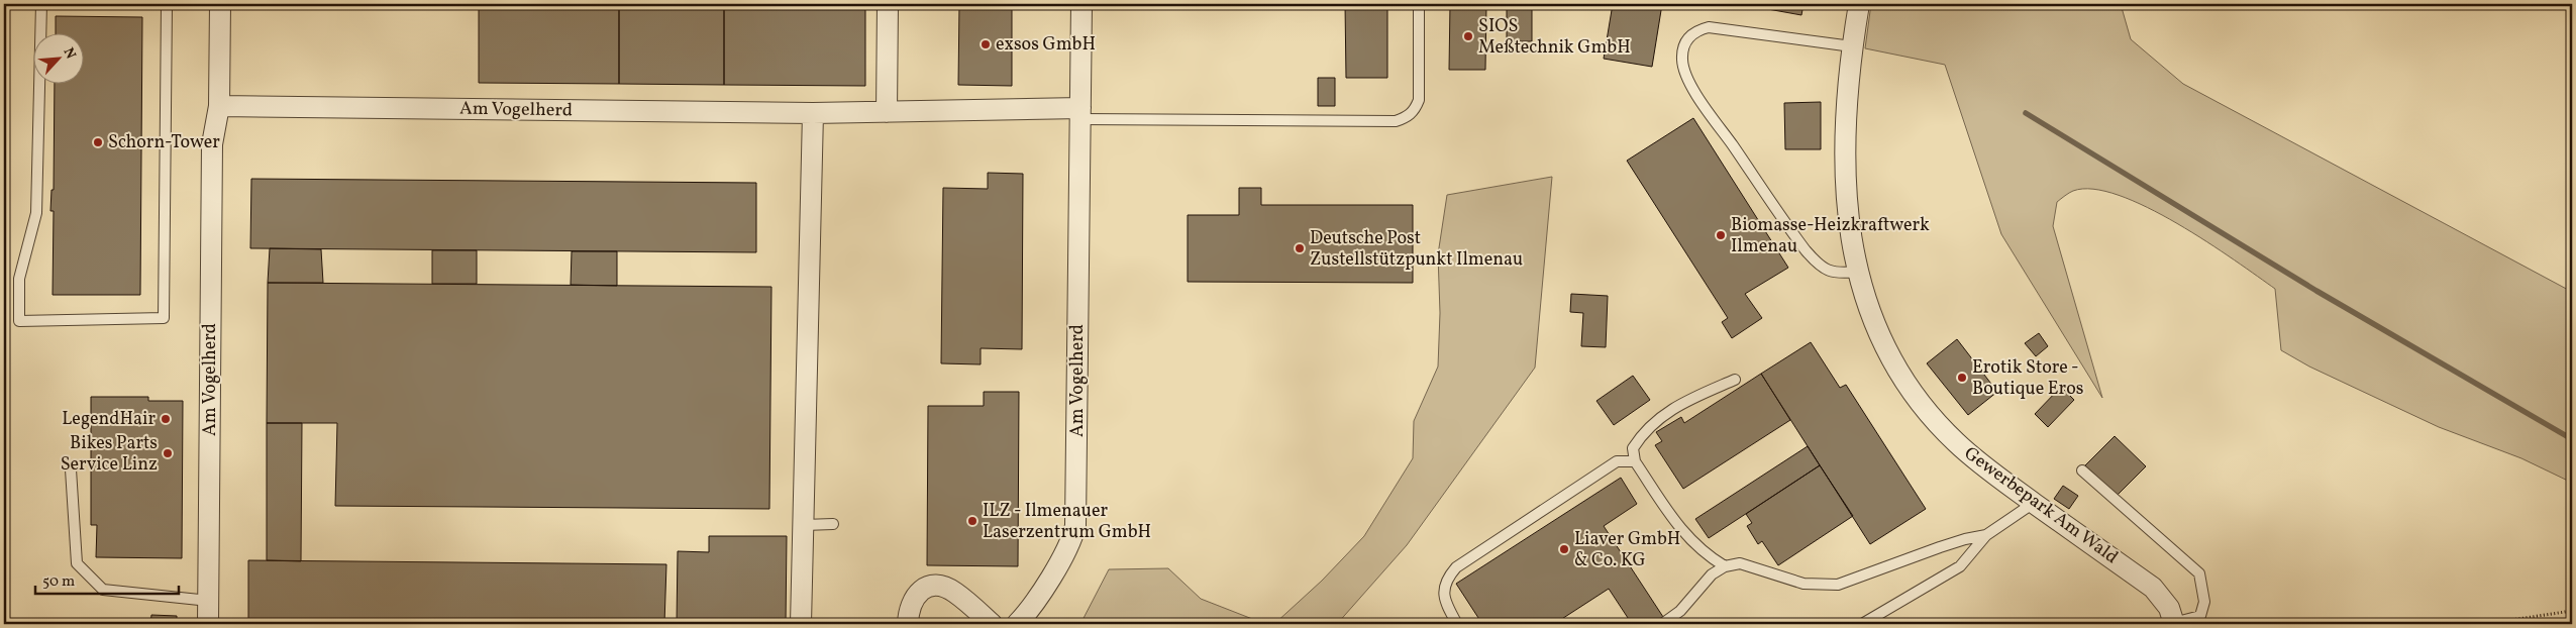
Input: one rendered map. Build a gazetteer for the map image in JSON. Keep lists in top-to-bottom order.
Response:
{
  "streets": {
    "street": ["Am Vogelherd", "Gewerbepark Am Wald"]
  },
  "places": [
    "SIOS Meßtechnik GmbH",
    "exsos GmbH",
    "Schorn-Tower",
    "Biomasse-Heizkraftwerk Ilmenau",
    "Deutsche Post Zustellstützpunkt Ilmenau",
    "Erotik Store - Boutique Eros",
    "LegendHair",
    "Bikes Parts Service Linz",
    "ILZ - Ilmenauer Laserzentrum GmbH",
    "Liaver GmbH & Co. KG"
  ],
  "scale_bar": "50 m",
  "north": "top right"
}
